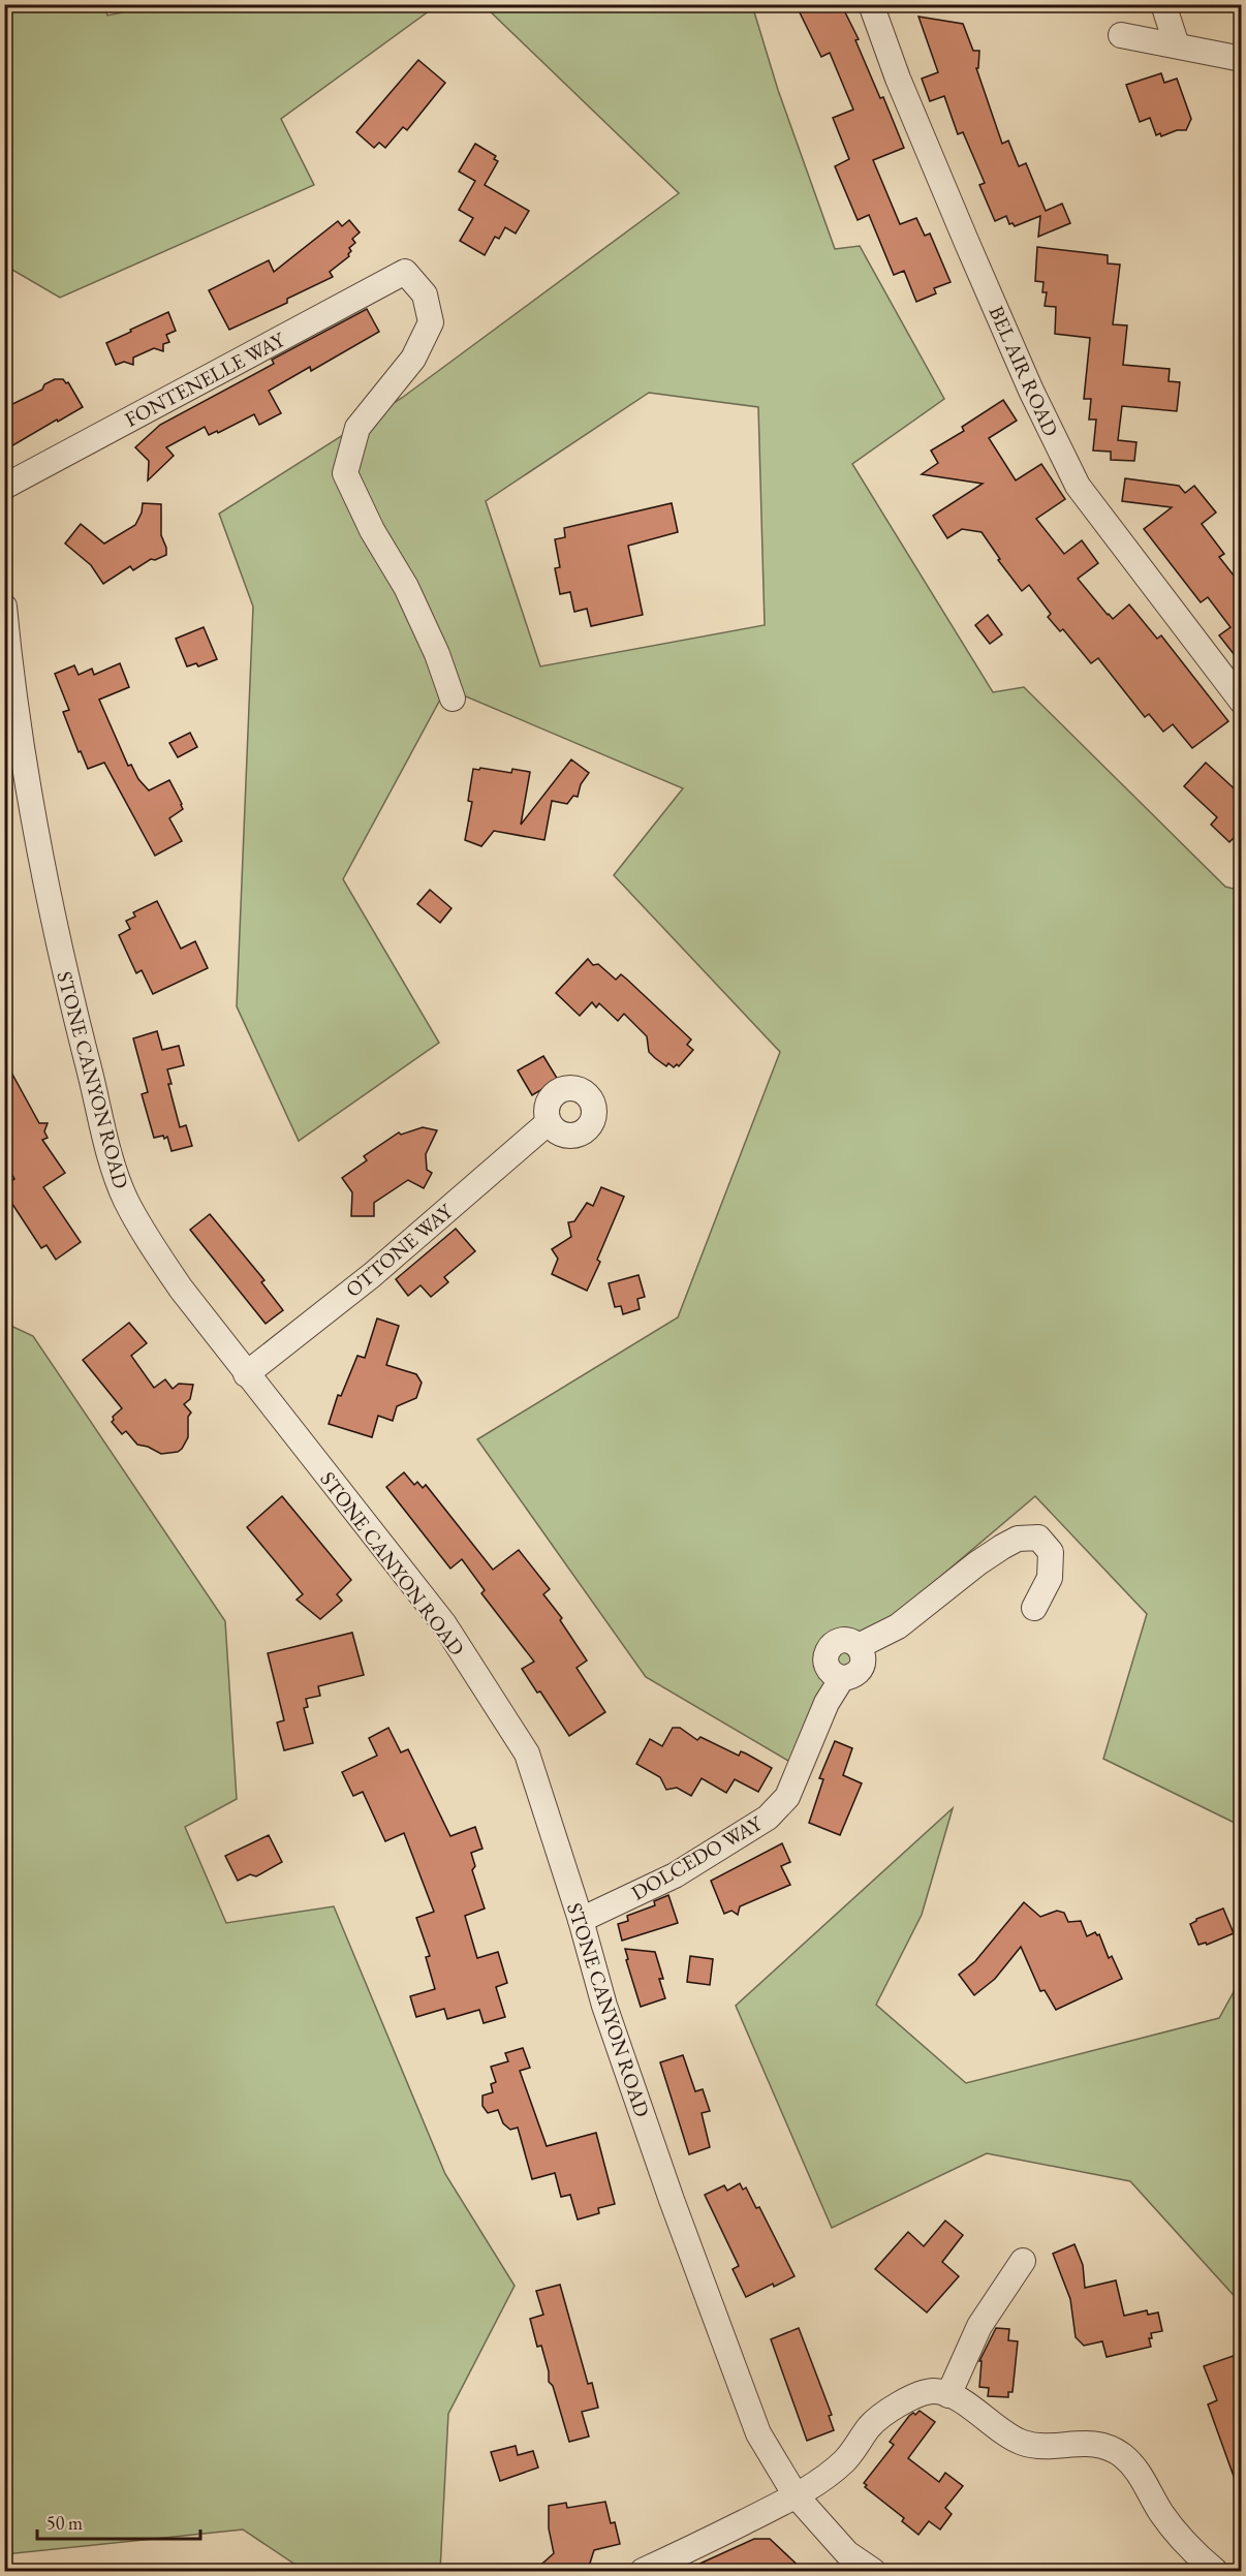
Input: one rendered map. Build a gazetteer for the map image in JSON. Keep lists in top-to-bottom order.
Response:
{
  "streets": {
    "street": [
      "BEL AIR ROAD",
      "FONTENELLE WAY",
      "STONE CANYON ROAD",
      "OTTONE WAY",
      "DOLCEDO WAY"
    ]
  },
  "crossings": [
    ["STONE CANYON ROAD", "OTTONE WAY"],
    ["STONE CANYON ROAD", "DOLCEDO WAY"]
  ],
  "scale_bar": "50 m"
}
